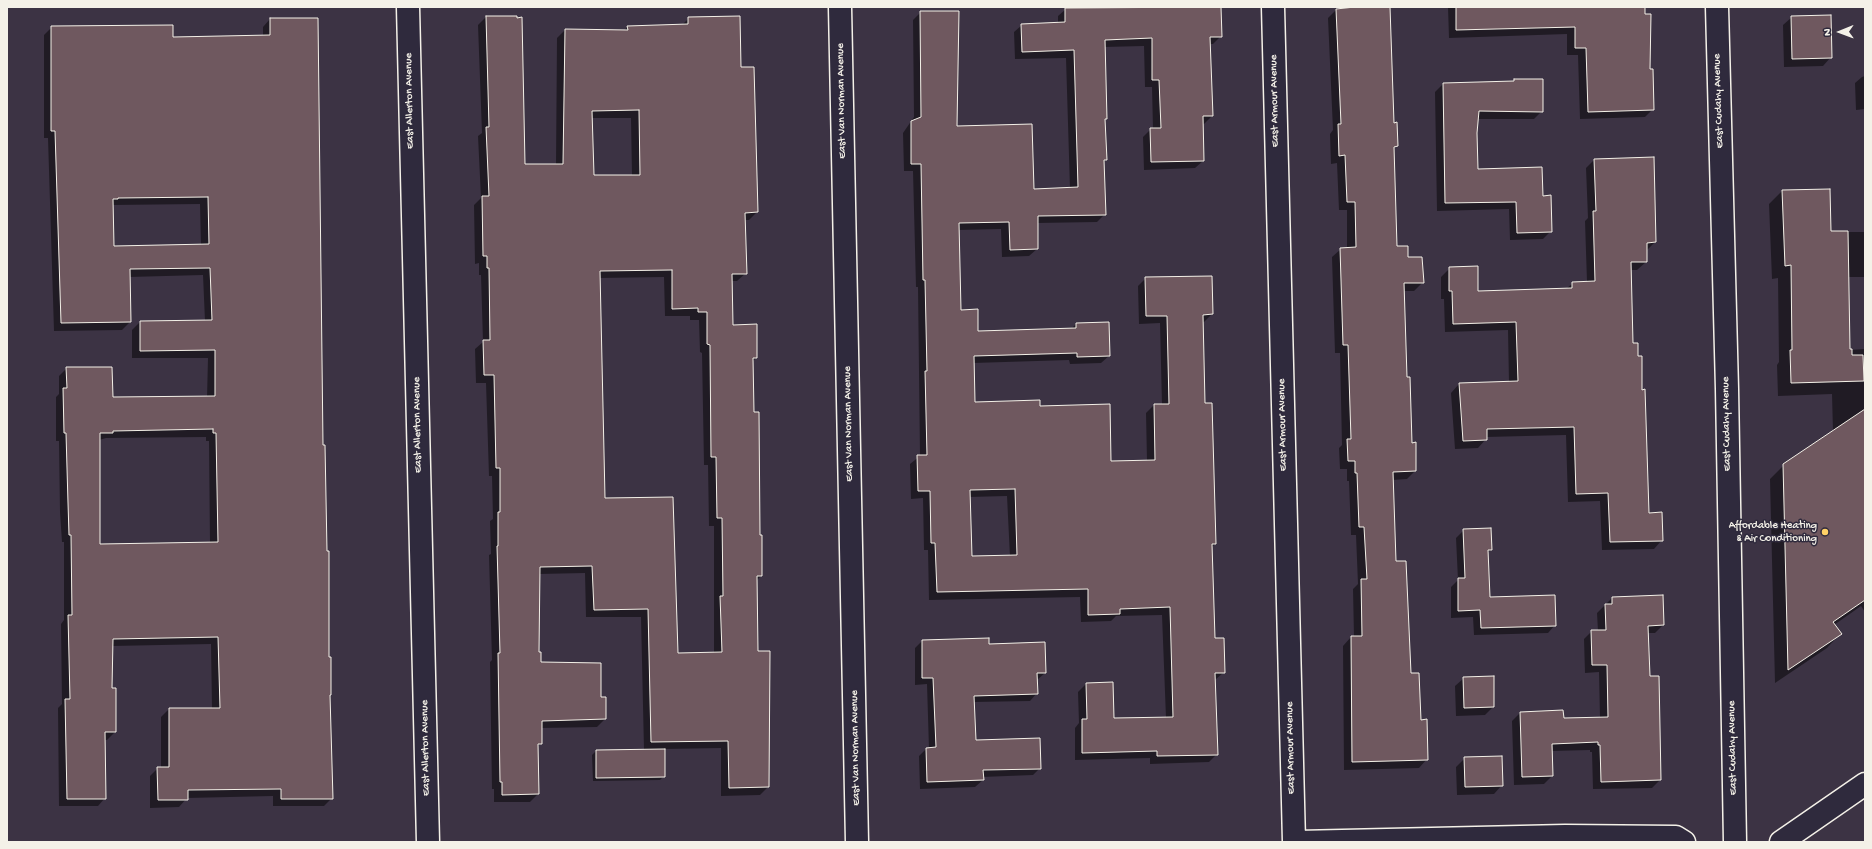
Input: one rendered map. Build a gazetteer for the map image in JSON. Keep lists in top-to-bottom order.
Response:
{
  "streets": {
    "street": [
      "East Allerton Avenue",
      "East Van Norman Avenue",
      "East Armour Avenue",
      "East Cudahy Avenue"
    ]
  },
  "places": ["Affordable Heating & Air Conditioning"],
  "north": "left"
}
